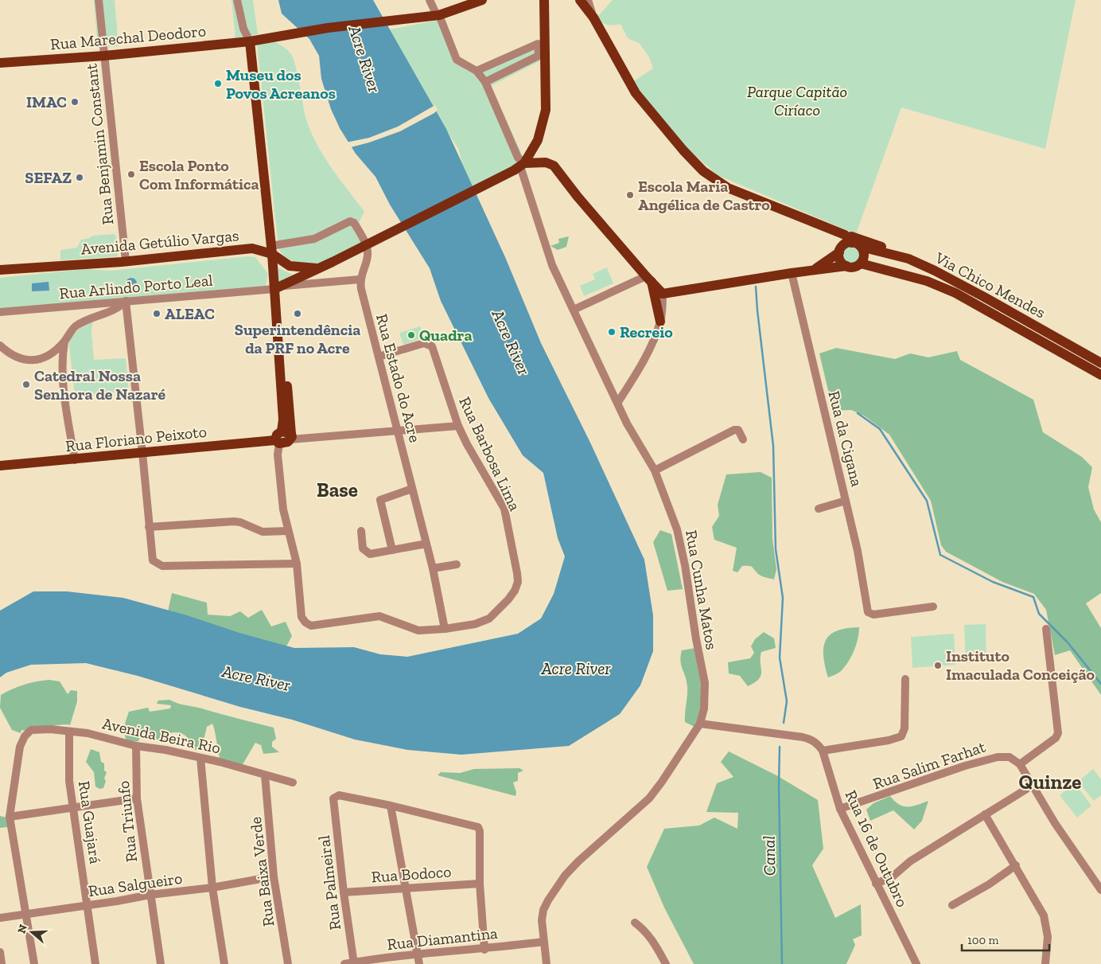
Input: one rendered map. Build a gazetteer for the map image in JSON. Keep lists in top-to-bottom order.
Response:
{
  "streets": {
    "main road": [
      "Rua Marechal Deodoro",
      "Avenida Getúlio Vargas",
      "Via Chico Mendes",
      "Rua Floriano Peixoto"
    ],
    "street": [
      "Rua Benjamin Constant",
      "Rua Arlindo Porto Leal",
      "Rua Estado do Acre",
      "Rua da Cigana",
      "Rua Barbosa Lima",
      "Rua Cunha Matos",
      "Avenida Beira Rio",
      "Rua Salim Farhat",
      "Rua Triunfo",
      "Rua Guajará",
      "Rua 16 de Outubro",
      "Rua Baixa Verde",
      "Rua Bodoco",
      "Rua Palmeiral",
      "Rua Salgueiro",
      "Rua Diamantina"
    ]
  },
  "crossings": [
    ["Rua Marechal Deodoro", "Rua Benjamin Constant"],
    ["Rua Benjamin Constant", "Avenida Getúlio Vargas"],
    ["Avenida Getúlio Vargas", "Rua Arlindo Porto Leal"],
    ["Avenida Getúlio Vargas", "Rua Estado do Acre"],
    ["Avenida Getúlio Vargas", "Rua Cunha Matos"],
    ["Rua Arlindo Porto Leal", "Rua Estado do Acre"],
    ["Rua Estado do Acre", "Rua Barbosa Lima"],
    ["Avenida Beira Rio", "Rua Triunfo"],
    ["Avenida Beira Rio", "Rua Guajará"],
    ["Avenida Beira Rio", "Rua Baixa Verde"],
    ["Rua Salim Farhat", "Rua 16 de Outubro"],
    ["Rua Triunfo", "Rua Salgueiro"],
    ["Rua Guajará", "Rua Salgueiro"],
    ["Rua Baixa Verde", "Rua Salgueiro"],
    ["Rua Bodoco", "Rua Palmeiral"],
    ["Rua Palmeiral", "Rua Diamantina"]
  ],
  "districts": ["Base", "Quinze"],
  "water": ["Acre River", "Canal"],
  "parks": ["Parque Capitão Ciríaco"],
  "places": [
    "Museu dos Povos Acreanos",
    "IMAC",
    "Escola Ponto Com Informática",
    "SEFAZ",
    "Escola Maria Angélica de Castro",
    "ALEAC",
    "Superintendência da PRF no Acre",
    "Recreio",
    "Quadra",
    "Catedral Nossa Senhora de Nazaré",
    "Instituto Imaculada Conceição"
  ],
  "scale_bar": "100 m",
  "north": "left"
}
